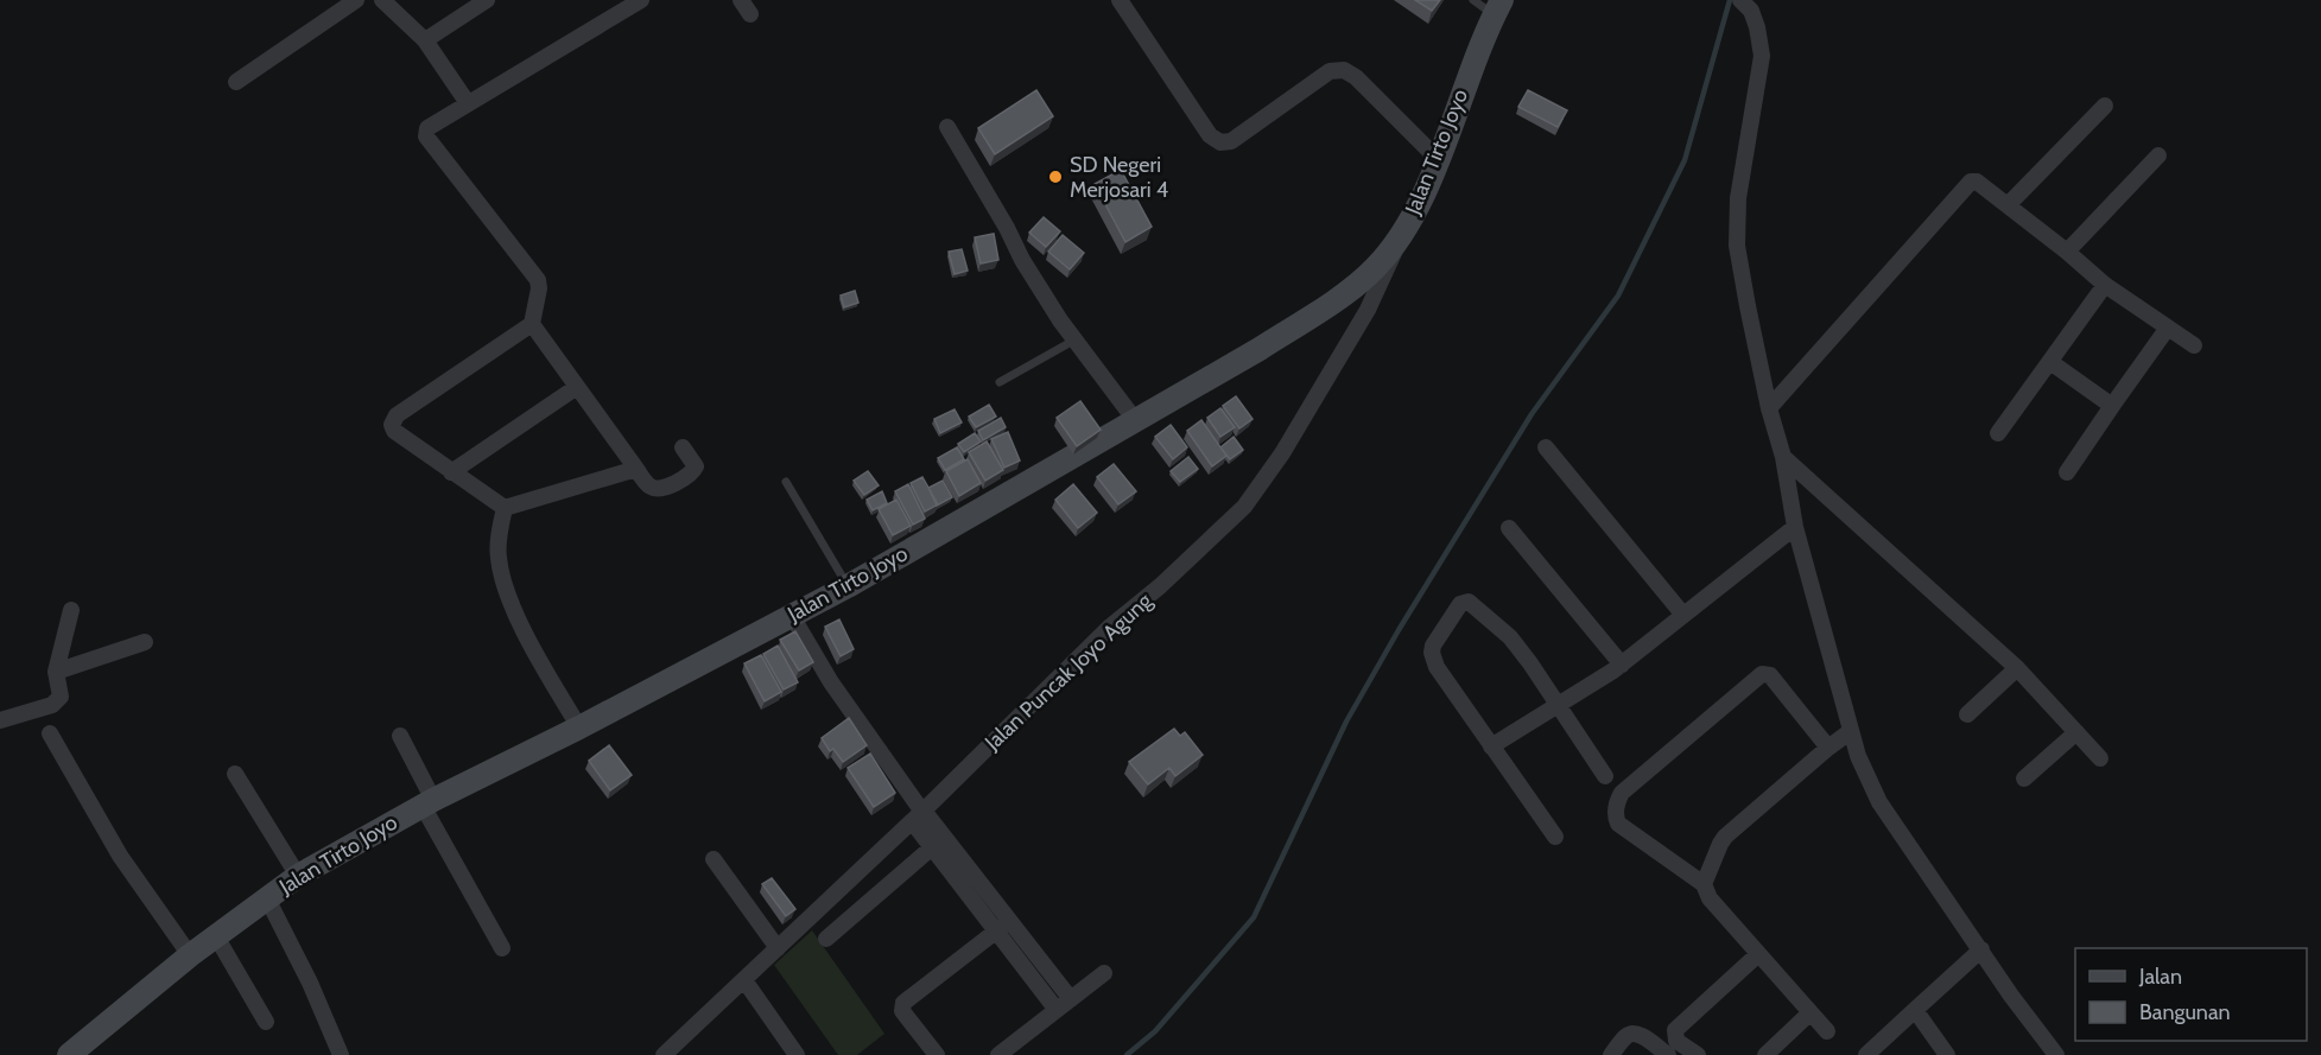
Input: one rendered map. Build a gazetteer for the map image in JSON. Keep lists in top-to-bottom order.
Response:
{
  "streets": {
    "street": ["Jalan Tirto Joyo", "Jalan Puncak Joyo Agung"]
  },
  "crossings": [
    ["Jalan Tirto Joyo", "Jalan Puncak Joyo Agung"]
  ],
  "places": ["SD Negeri Merjosari 4"],
  "legend": ["Jalan", "Bangunan"]
}
